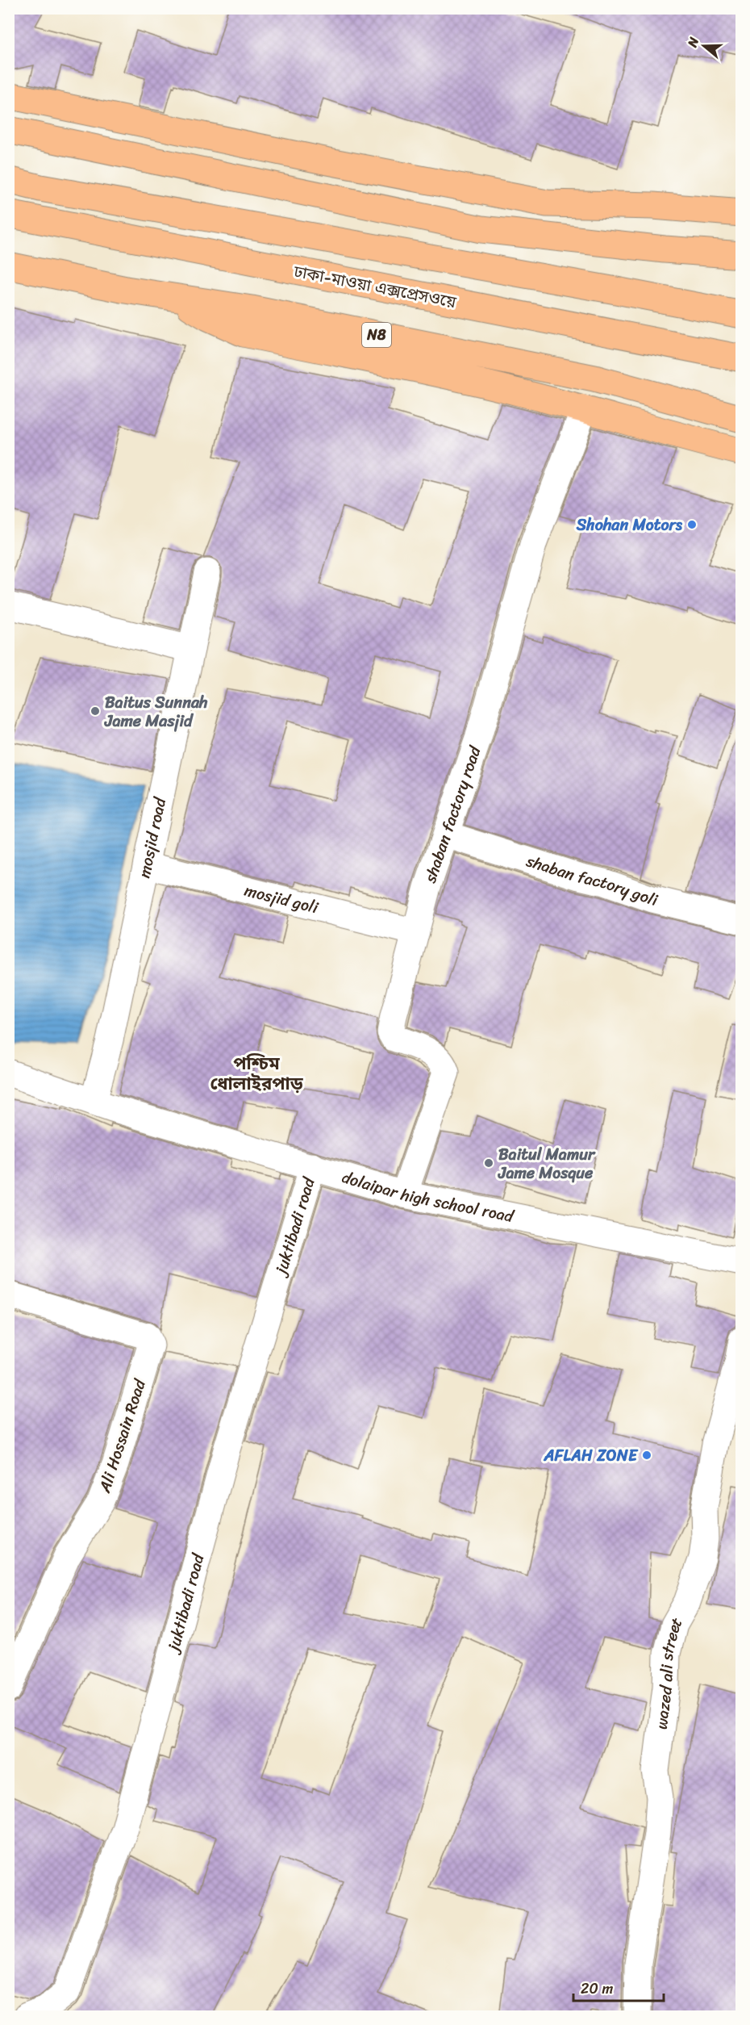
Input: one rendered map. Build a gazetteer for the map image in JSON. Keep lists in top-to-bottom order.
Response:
{
  "streets": {
    "highway": ["ঢাকা-মাওয়া এক্সপ্রেসওয়ে", "N8"],
    "street": [
      "shaban factory road",
      "mosjid road",
      "shaban factory goli",
      "mosjid goli",
      "dolaipar high school road",
      "juktibadi road",
      "Ali Hossain Road",
      "wazed ali street"
    ]
  },
  "crossings": [
    ["shaban factory road", "shaban factory goli"],
    ["shaban factory road", "mosjid goli"],
    ["shaban factory road", "dolaipar high school road"],
    ["mosjid road", "mosjid goli"],
    ["mosjid road", "dolaipar high school road"],
    ["dolaipar high school road", "juktibadi road"]
  ],
  "districts": ["পশ্চিম ধোলাইরপাড়"],
  "places": [
    "Shohan Motors",
    "Baitus Sunnah Jame Masjid",
    "Baitul Mamur Jame Mosque",
    "AFLAH ZONE"
  ],
  "scale_bar": "20 m",
  "north": "left"
}
